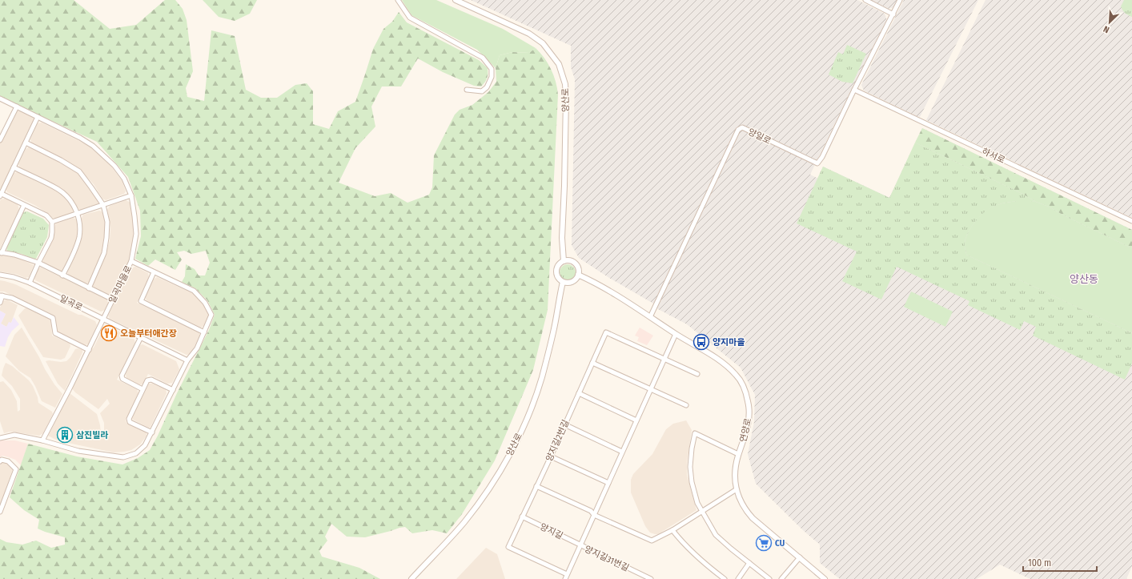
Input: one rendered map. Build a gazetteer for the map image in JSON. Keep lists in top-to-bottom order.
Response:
{
  "streets": {
    "street": [
      "양산로",
      "양일로",
      "하서로",
      "일곡마을로",
      "일곡로",
      "연양로",
      "양지길2번길",
      "양지길",
      "양지길31번길"
    ]
  },
  "crossings": [
    ["양산로", "연양로"],
    ["양일로", "하서로"],
    ["양일로", "연양로"],
    ["일곡마을로", "일곡로"],
    ["양지길2번길", "양지길"],
    ["양지길", "양지길31번길"]
  ],
  "districts": ["양산동"],
  "places": {
    "restaurant": ["오늘부터애간장"],
    "bus stop": ["양지마을"],
    "building": ["삼진빌라"],
    "supermarket": ["CU"]
  },
  "scale_bar": "100 m",
  "north": "bottom left"
}
